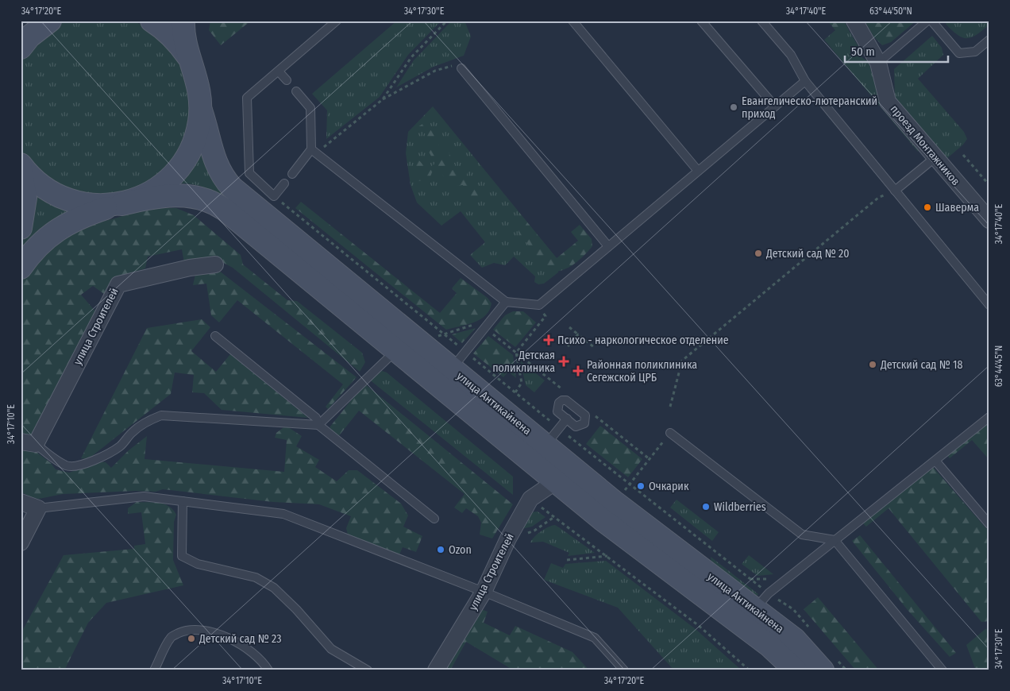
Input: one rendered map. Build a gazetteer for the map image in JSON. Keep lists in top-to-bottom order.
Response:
{
  "streets": {
    "street": ["проезд Монтажников", "улица Строителей", "улица Антикайнена"]
  },
  "crossings": [
    ["улица Строителей", "улица Антикайнена"]
  ],
  "places": {
    "other": [
      "Евангелическо-лютеранский приход",
      "Шаверма",
      "Детский сад № 20",
      "Детский сад № 18",
      "Очкарик",
      "Wildberries",
      "Ozon",
      "Детский сад № 23"
    ],
    "health": ["Психо - наркологическое отделение", "Детская поликлиника", "Районная поликлиника Сегежской ЦРБ"]
  },
  "scale_bar": "50 m",
  "coordinates": [
    "34°17'20\"E",
    "34°17'30\"E",
    "34°17'40\"E",
    "63°44'50\"N",
    "63°44'45\"N",
    "34°17'10\"E"
  ]
}
